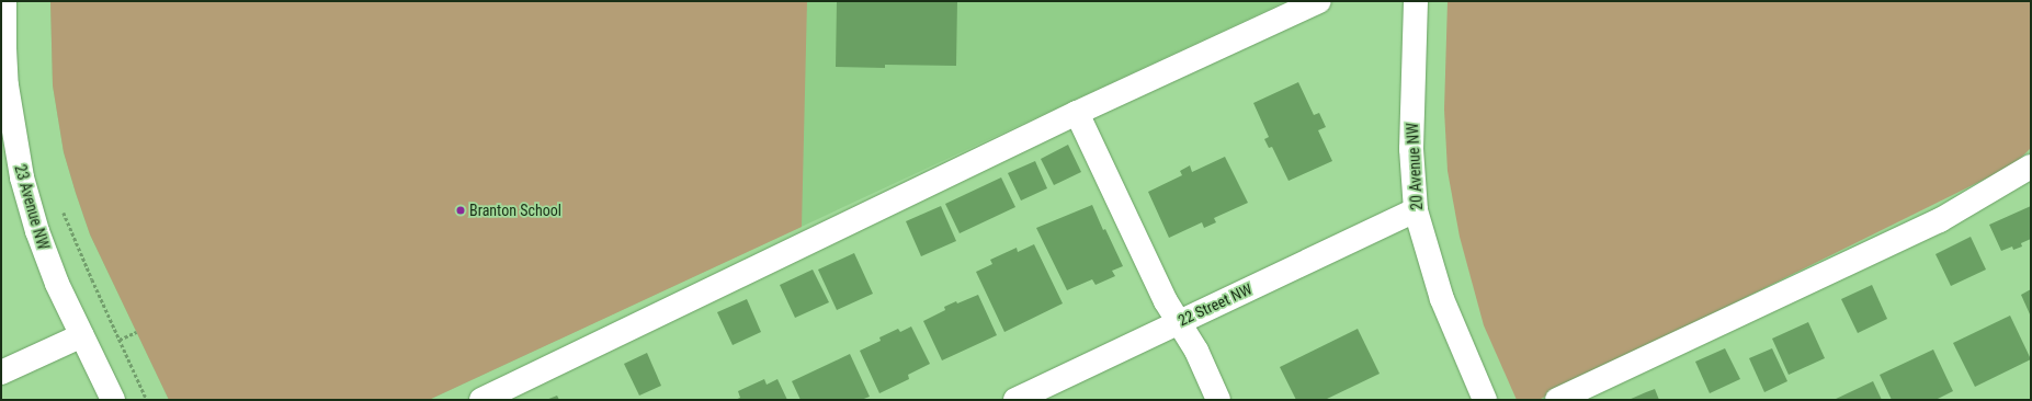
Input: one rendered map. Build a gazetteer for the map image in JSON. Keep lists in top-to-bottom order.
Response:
{
  "streets": {
    "street": ["20 Avenue NW", "23 Avenue NW", "22 Street NW"]
  },
  "crossings": [
    ["20 Avenue NW", "22 Street NW"]
  ],
  "places": ["Branton School"]
}
